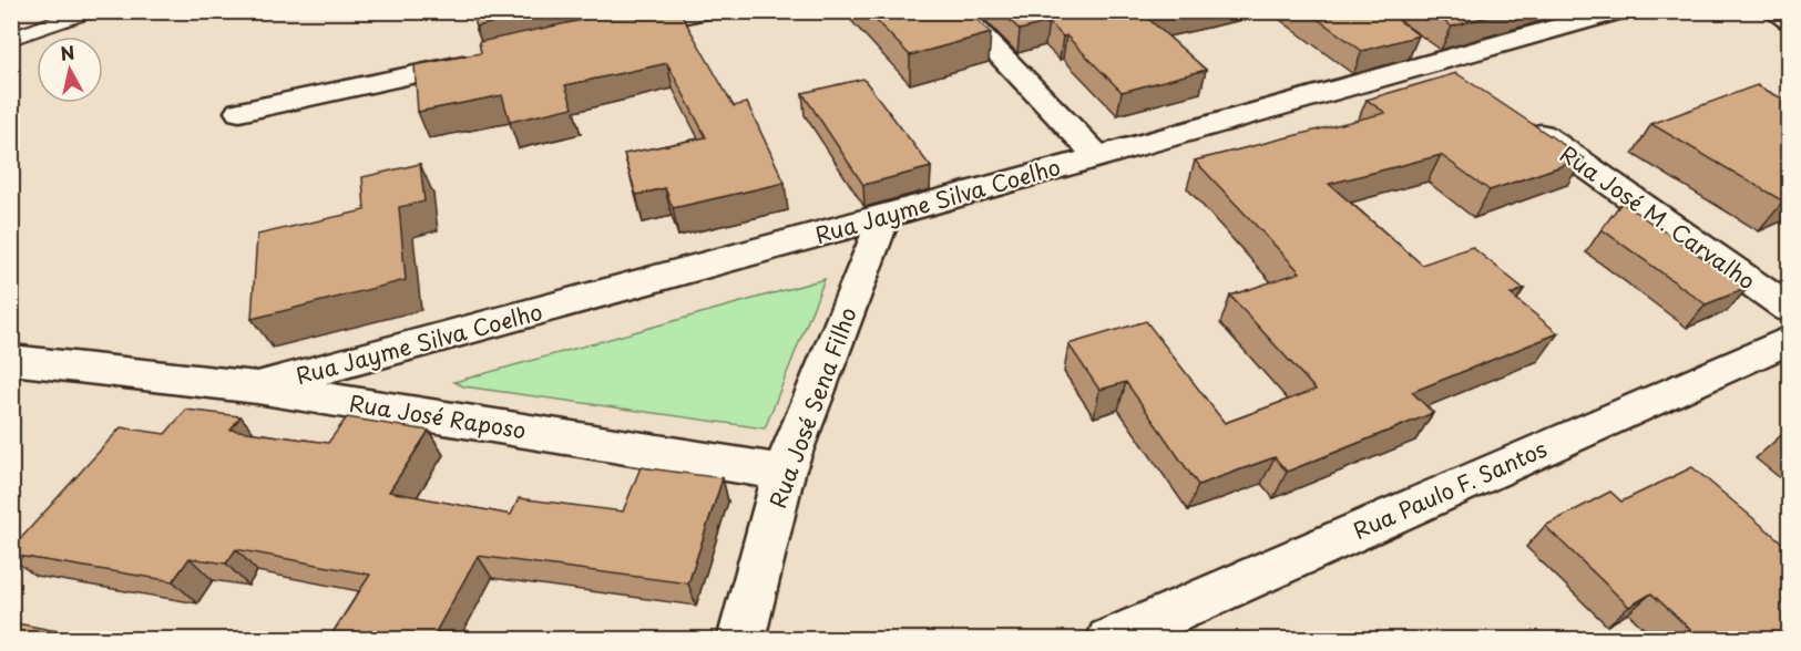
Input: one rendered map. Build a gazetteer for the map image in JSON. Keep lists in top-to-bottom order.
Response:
{
  "streets": {
    "street": [
      "Rua Jayme Silva Coelho",
      "Rua José M. Carvalho",
      "Rua José Sena Filho",
      "Rua José Raposo",
      "Rua Paulo F. Santos"
    ]
  },
  "crossings": [
    ["Rua Jayme Silva Coelho", "Rua José Sena Filho"],
    ["Rua Jayme Silva Coelho", "Rua José Raposo"],
    ["Rua José Sena Filho", "Rua José Raposo"]
  ],
  "north": "top"
}
